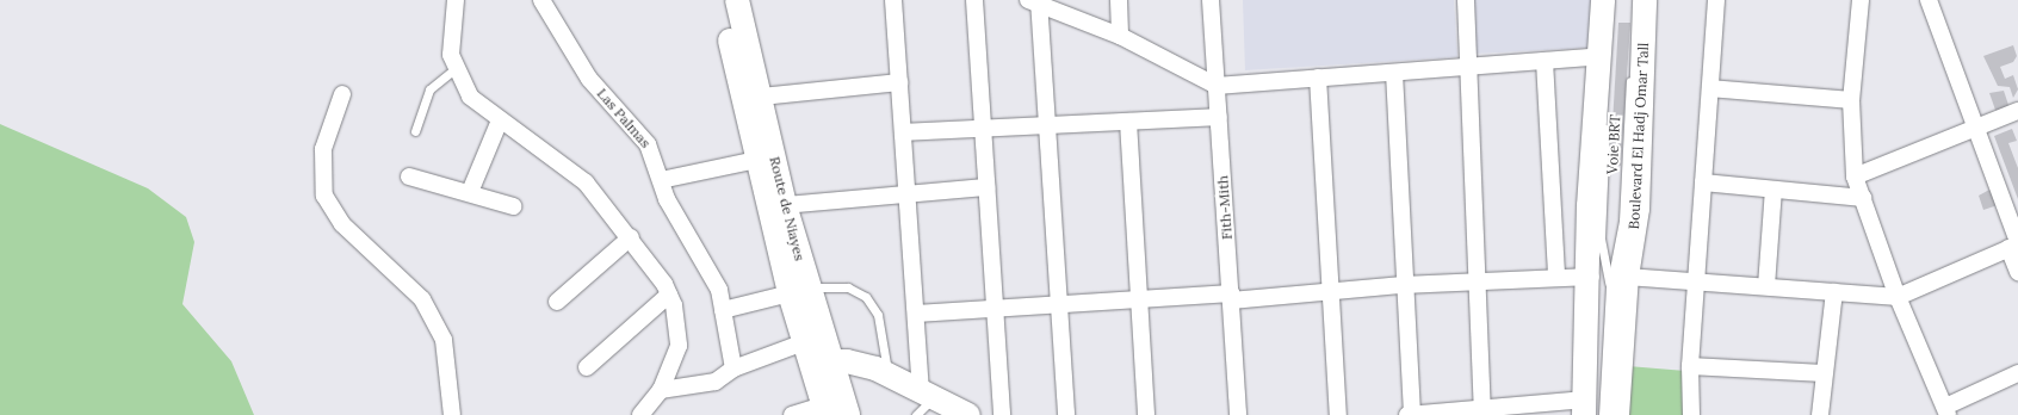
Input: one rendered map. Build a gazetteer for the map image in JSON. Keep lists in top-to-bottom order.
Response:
{
  "streets": {
    "main road": ["Boulevard El Hadj Omar Tall", "Route de Niayes"],
    "street": ["Las Palmas", "Fith-Mith"],
    "lane": ["Voie BRT"]
  },
  "crossings": [
    ["Boulevard El Hadj Omar Tall", "Voie BRT"]
  ]
}
